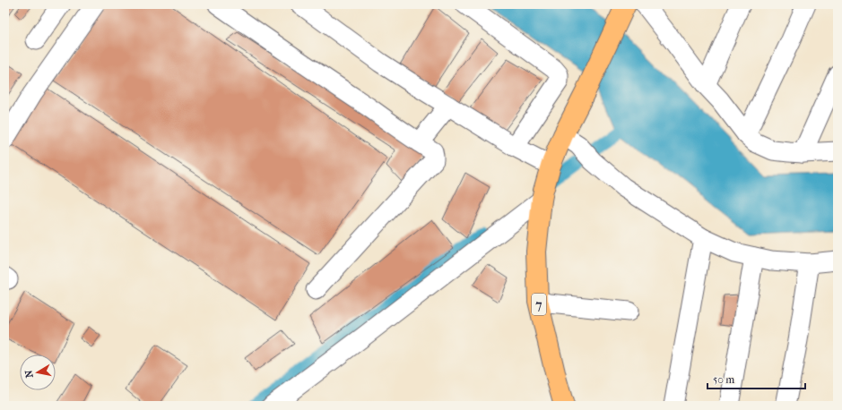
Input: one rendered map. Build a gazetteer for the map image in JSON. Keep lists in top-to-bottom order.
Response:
{
  "streets": {
    "highway": ["7"]
  },
  "scale_bar": "50 m",
  "north": "left"
}
